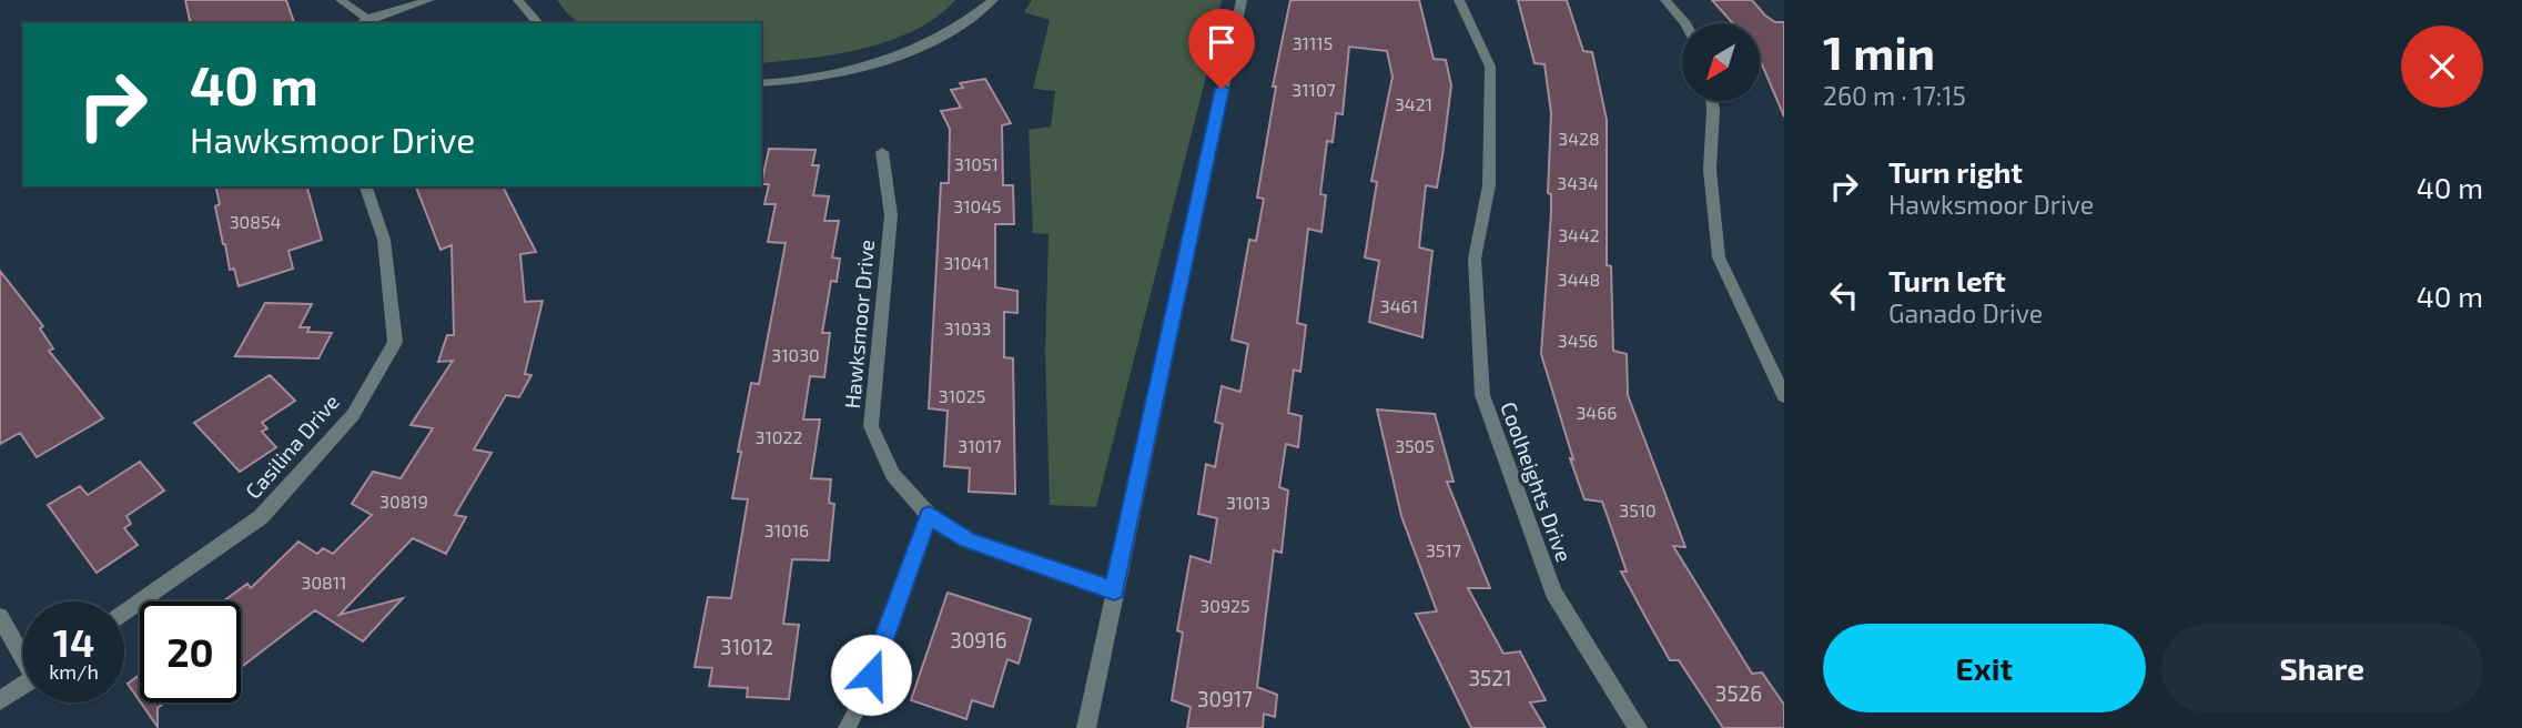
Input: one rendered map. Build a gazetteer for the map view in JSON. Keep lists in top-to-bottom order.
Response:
{
  "streets": {
    "street": ["Hawksmoor Drive", "Casilina Drive", "Coolheights Drive"]
  },
  "house_numbers": [
    "31115",
    "31107",
    "3421",
    "3428",
    "31051",
    "3434",
    "31045",
    "30854",
    "3442",
    "31041",
    "3448",
    "3461",
    "31033",
    "3456",
    "31030",
    "31025",
    "3466",
    "31022",
    "31017",
    "3505",
    "30819",
    "31013",
    "3510",
    "31016",
    "3517",
    "30811",
    "30925",
    "30916",
    "31012",
    "3521",
    "3526",
    "30917"
  ],
  "north": "bottom left",
  "page": {
    "heading": ["1 min", "260 m · 17:15"],
    "turn": ["40 m", "Hawksmoor Drive"],
    "list": [
      {
        "name": "Turn right",
        "note": "Hawksmoor Drive",
        "value": "40 m"
      },
      {
        "name": "Turn left",
        "note": "Ganado Drive",
        "value": "40 m"
      }
    ],
    "speed": "14 km/h",
    "limit": "20",
    "buttons": ["Exit", "Share"]
  }
}
